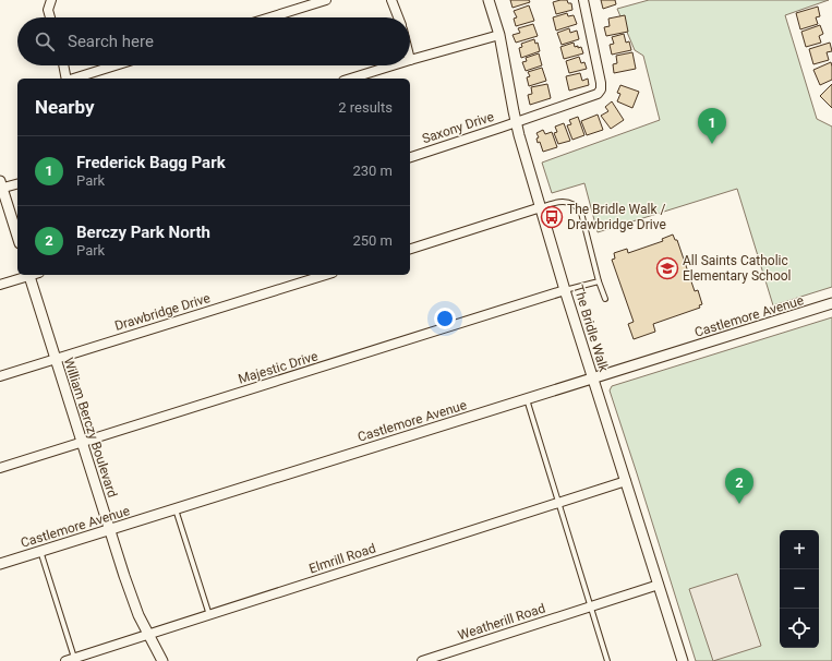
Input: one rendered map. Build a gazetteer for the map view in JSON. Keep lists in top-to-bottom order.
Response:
{
  "streets": {
    "street": [
      "Saxony Drive",
      "Drawbridge Drive",
      "Castlemore Avenue",
      "The Bridle Walk",
      "Majestic Drive",
      "William Berczy Boulevard",
      "Elmrill Road",
      "Weatherill Road"
    ]
  },
  "crossings": [
    ["Saxony Drive", "The Bridle Walk"],
    ["Drawbridge Drive", "William Berczy Boulevard"],
    ["Castlemore Avenue", "The Bridle Walk"],
    ["Castlemore Avenue", "William Berczy Boulevard"],
    ["The Bridle Walk", "Majestic Drive"],
    ["The Bridle Walk", "Elmrill Road"],
    ["The Bridle Walk", "Weatherill Road"],
    ["Majestic Drive", "William Berczy Boulevard"],
    ["William Berczy Boulevard", "Elmrill Road"]
  ],
  "places": {
    "bus stop": ["The Bridle Walk / Drawbridge Drive"],
    "school or university": ["All Saints Catholic Elementary School"]
  },
  "page": {
    "search": "Search here",
    "heading": ["Nearby", "2 results"],
    "pins": ["1", "2"],
    "list": [
      {
        "mark": "1",
        "name": "Frederick Bagg Park",
        "note": "Park",
        "value": "230 m"
      },
      {
        "mark": "2",
        "name": "Berczy Park North",
        "note": "Park",
        "value": "250 m"
      }
    ],
    "map_buttons": ["+", "−"]
  }
}
